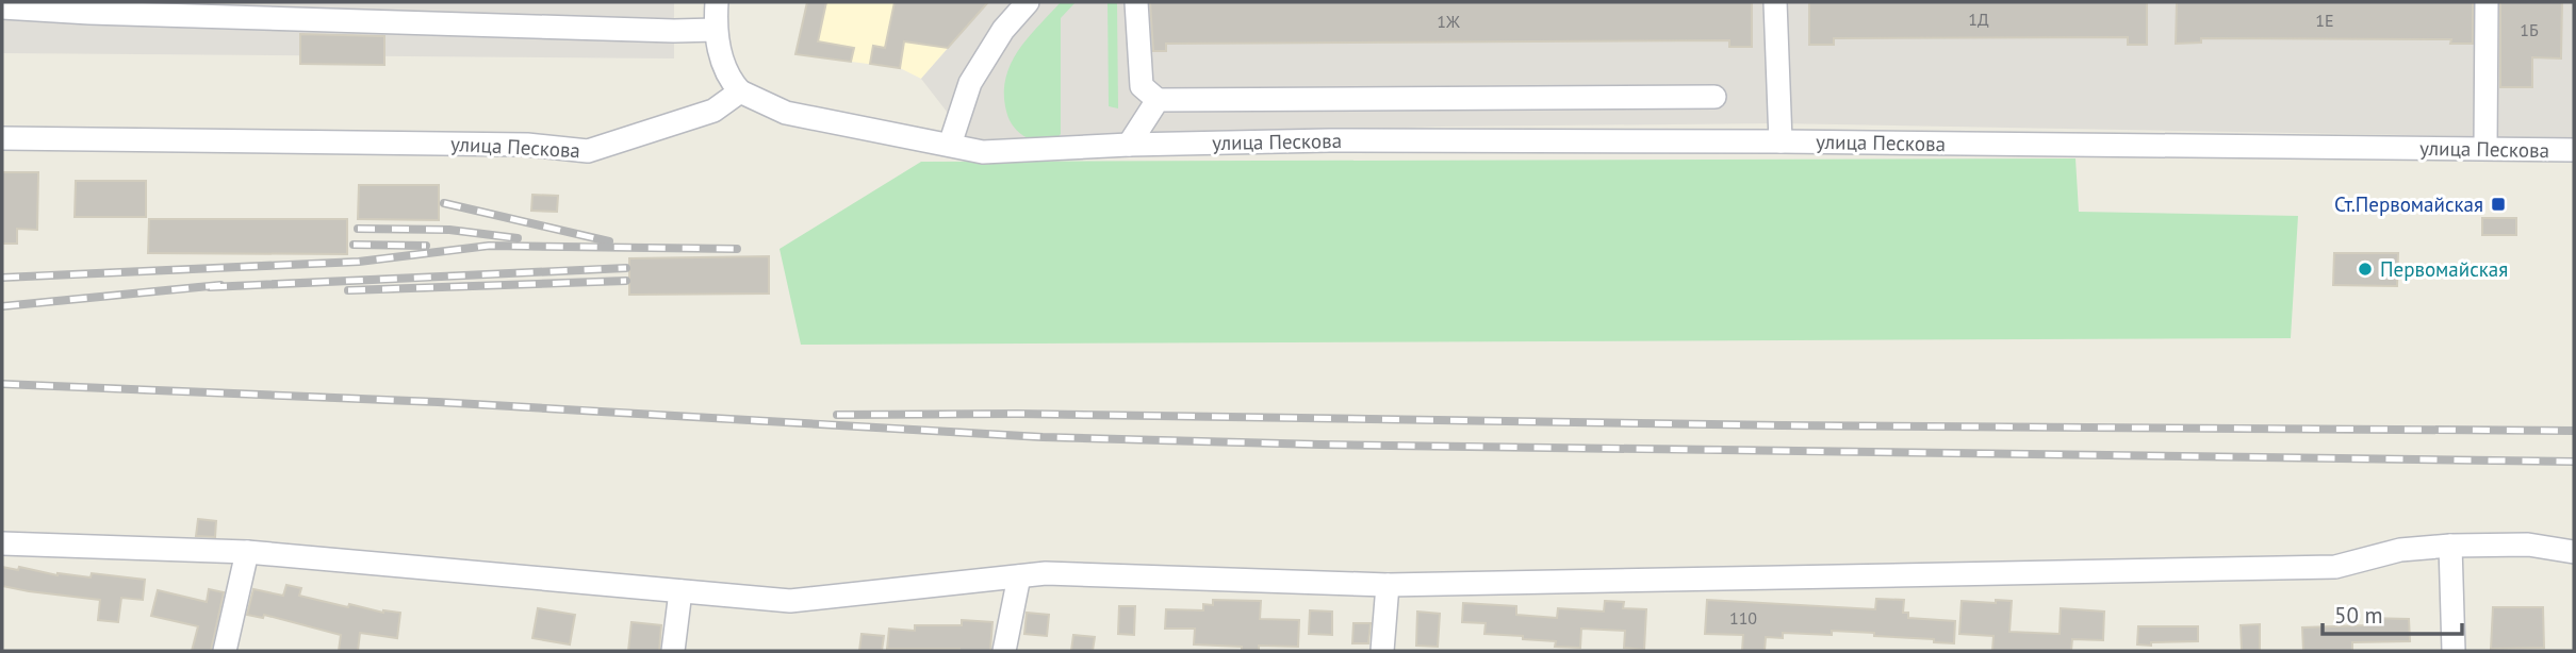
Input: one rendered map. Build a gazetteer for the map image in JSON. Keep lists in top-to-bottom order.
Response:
{
  "streets": {
    "street": ["улица Пескова"]
  },
  "places": {
    "transit": ["Ст.Первомайская"],
    "other": ["Первомайская"]
  },
  "house_numbers": [
    "1Д",
    "1Е",
    "1Ж",
    "1Б",
    "110"
  ],
  "scale_bar": "50 m"
}
